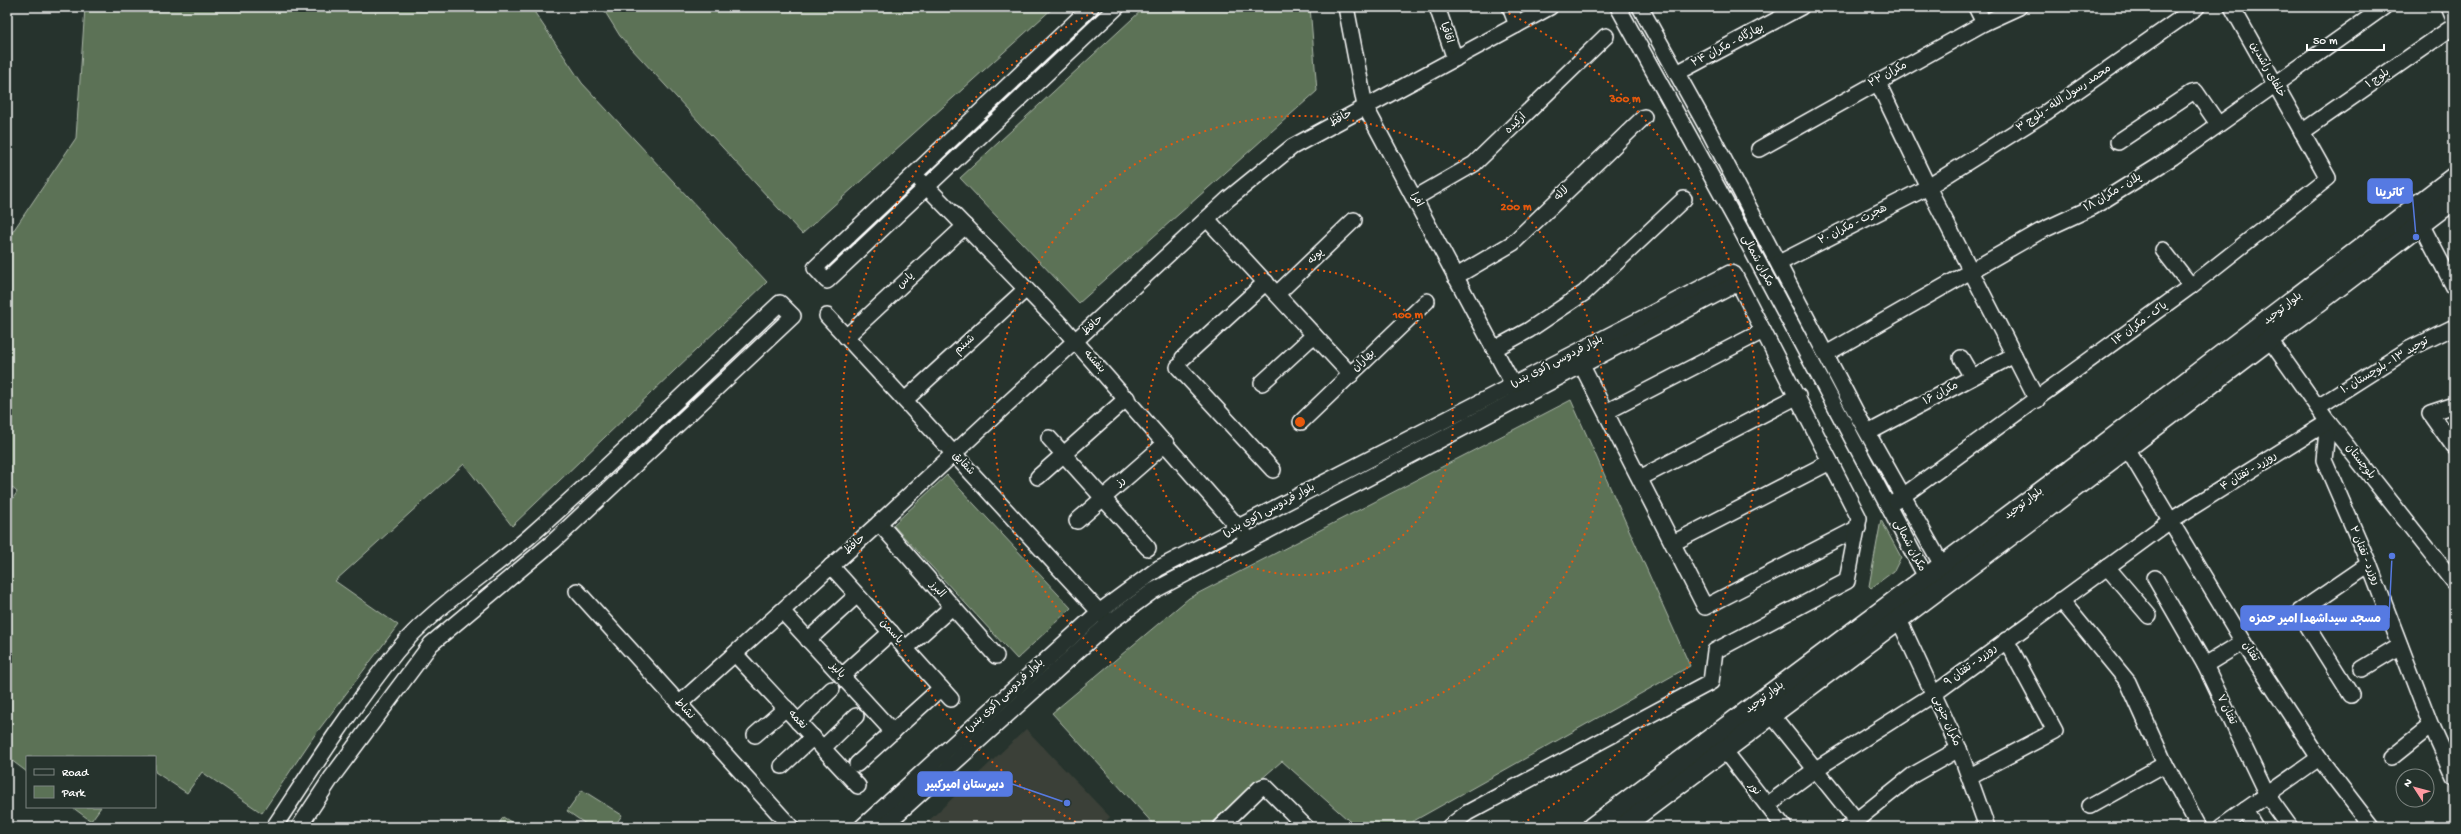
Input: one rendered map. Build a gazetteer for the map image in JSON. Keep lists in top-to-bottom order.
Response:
{
  "streets": {
    "main road": ["بلوار توحید"],
    "street": [
      "اقاقیا",
      "بهارگاه - مکران ۲۴",
      "خلفای راشدین",
      "مکران ۲۲",
      "بلوچ ۱",
      "محمد رسول الله - بلوچ ۳",
      "حافظ",
      "ارکیده",
      "پلان - مکران ۱۸",
      "لاله",
      "افرا",
      "هجرت - مکران ۲۰",
      "پونه",
      "مکران شمالی",
      "یاس",
      "پاک - مکران ۱۴",
      "شبنم",
      "بهاران",
      "بنفشه",
      "بلوار فردوسی (کوی بندر)",
      "توحید ۱۳ - بلوچستان ۱۰",
      "مکران ۱۶",
      "بلوچستان",
      "شقایق",
      "روزرد - تفتان ۴",
      "رز",
      "روزرد - تفتان ۲",
      "البرز",
      "یاسمن",
      "تفتان",
      "روزرد - تفتان ۹",
      "پالیز",
      "نشاط",
      "تفتان ۷",
      "نغمه",
      "مکران جنوبی",
      "نور"
    ]
  },
  "crossings": [
    ["اقاقیا", "حافظ"],
    ["بهارگاه - مکران ۲۴", "مکران شمالی"],
    ["خلفای راشدین", "بلوچ ۱"],
    ["خلفای راشدین", "پلان - مکران ۱۸"],
    ["خلفای راشدین", "پاک - مکران ۱۴"],
    ["بلوچ ۱", "پاک - مکران ۱۴"],
    ["محمد رسول الله - بلوچ ۳", "هجرت - مکران ۲۰"],
    ["حافظ", "افرا"],
    ["حافظ", "بنفشه"],
    ["حافظ", "شقایق"],
    ["حافظ", "البرز"],
    ["حافظ", "یاسمن"],
    ["حافظ", "پالیز"],
    ["حافظ", "نشاط"],
    ["حافظ", "نغمه"],
    ["ارکیده", "افرا"],
    ["پلان - مکران ۱۸", "مکران شمالی"],
    ["لاله", "افرا"],
    ["افرا", "بلوار فردوسی (کوی بندر)"],
    ["هجرت - مکران ۲۰", "مکران شمالی"],
    ["مکران شمالی", "بلوار توحید"],
    ["مکران شمالی", "پاک - مکران ۱۴"],
    ["مکران شمالی", "مکران ۱۶"],
    ["یاس", "بنفشه"],
    ["یاس", "شقایق"],
    ["بلوار توحید", "بلوچستان"],
    ["بلوار توحید", "تفتان"],
    ["بلوار توحید", "مکران جنوبی"],
    ["بلوار توحید", "نور"],
    ["شبنم", "بنفشه"],
    ["شبنم", "شقایق"],
    ["بنفشه", "بلوار فردوسی (کوی بندر)"],
    ["بنفشه", "رز"],
    ["بلوار فردوسی (کوی بندر)", "شقایق"],
    ["توحید ۱۳ - بلوچستان ۱۰", "بلوچستان"],
    ["بلوچستان", "روزرد - تفتان ۴"],
    ["بلوچستان", "روزرد - تفتان ۲"],
    ["روزرد - تفتان ۴", "روزرد - تفتان ۲"],
    ["روزرد - تفتان ۴", "تفتان"],
    ["روزرد - تفتان ۴", "روزرد - تفتان ۹"],
    ["یاسمن", "پالیز"],
    ["تفتان", "روزرد - تفتان ۹"],
    ["روزرد - تفتان ۹", "مکران جنوبی"],
    ["روزرد - تفتان ۹", "نور"]
  ],
  "places": ["کاترینا", "مسجد سیداشهدا امیر حمزه", "دبیرستان امیرکبیر"],
  "legend": ["Road", "Park"],
  "scale_bar": "50 m",
  "north": "top left",
  "rings": ["300 m", "200 m", "100 m"]
}
